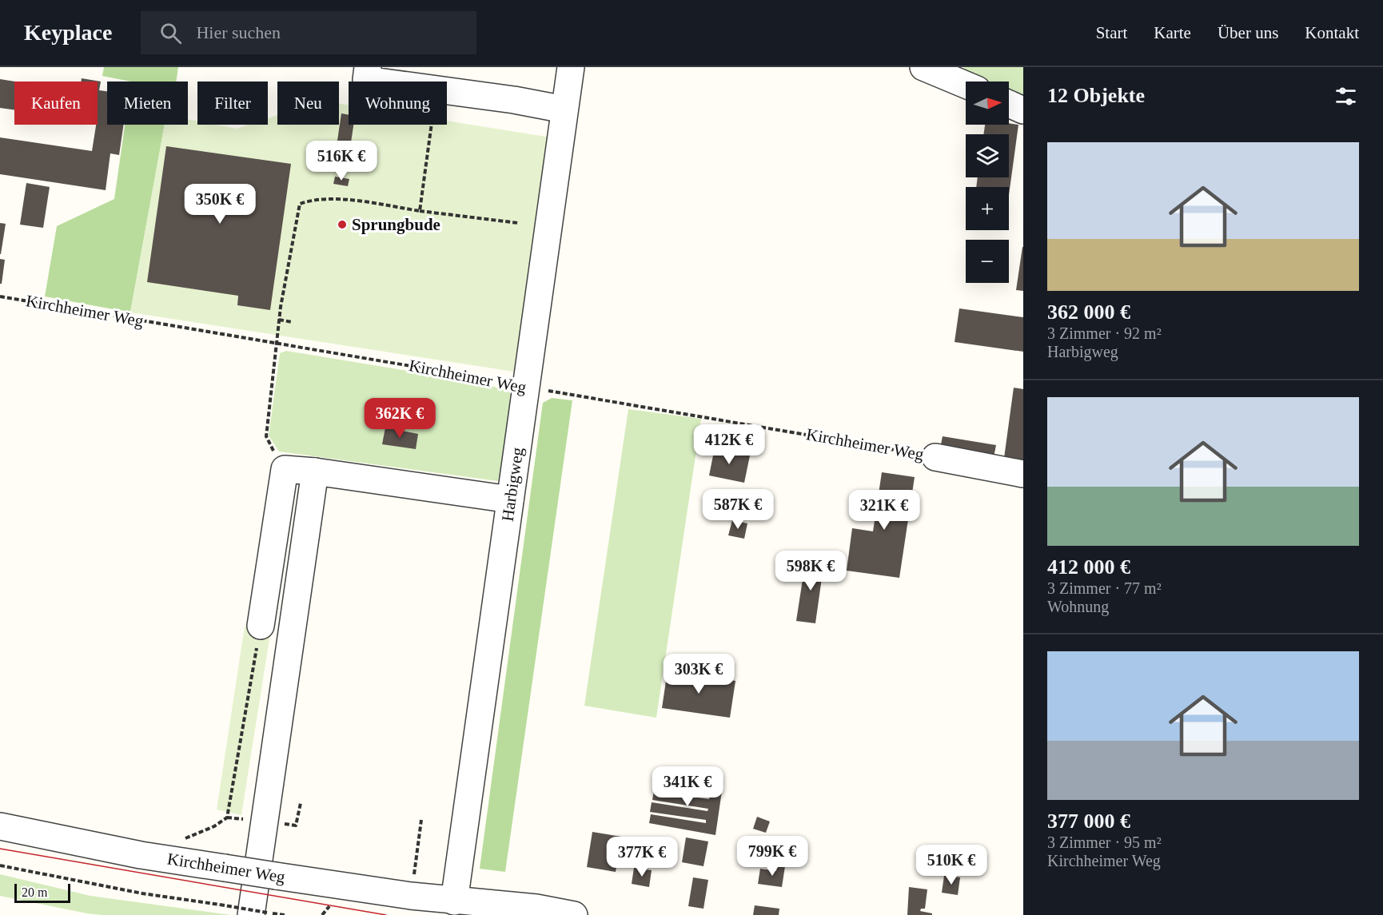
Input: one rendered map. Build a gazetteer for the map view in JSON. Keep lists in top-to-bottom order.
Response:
{
  "streets": {
    "street": ["Kirchheimer Weg", "Harbigweg"]
  },
  "crossings": [
    ["Kirchheimer Weg", "Harbigweg"]
  ],
  "places": ["Sprungbude"],
  "scale_bar": "20 m",
  "north": "right",
  "page": {
    "header": "Keyplace",
    "search": "Hier suchen",
    "nav": [
      "Start",
      "Karte",
      "Über uns",
      "Kontakt"
    ],
    "heading": "12 Objekte",
    "map_buttons": ["+", "−"],
    "chip": [
      "Kaufen",
      "Mieten",
      "Filter",
      "Neu",
      "Wohnung"
    ],
    "list": [
      {
        "name": "362 000 €",
        "note": "3 Zimmer · 92 m² · Harbigweg"
      },
      {
        "name": "412 000 €",
        "note": "3 Zimmer · 77 m² · Wohnung"
      },
      {
        "name": "377 000 €",
        "note": "3 Zimmer · 95 m² · Kirchheimer Weg"
      }
    ],
    "price": [
      "516K €",
      "350K €",
      "362K €",
      "412K €",
      "587K €",
      "321K €",
      "598K €",
      "303K €",
      "341K €",
      "799K €",
      "377K €",
      "510K €"
    ],
    "scale": "20 m"
  }
}
